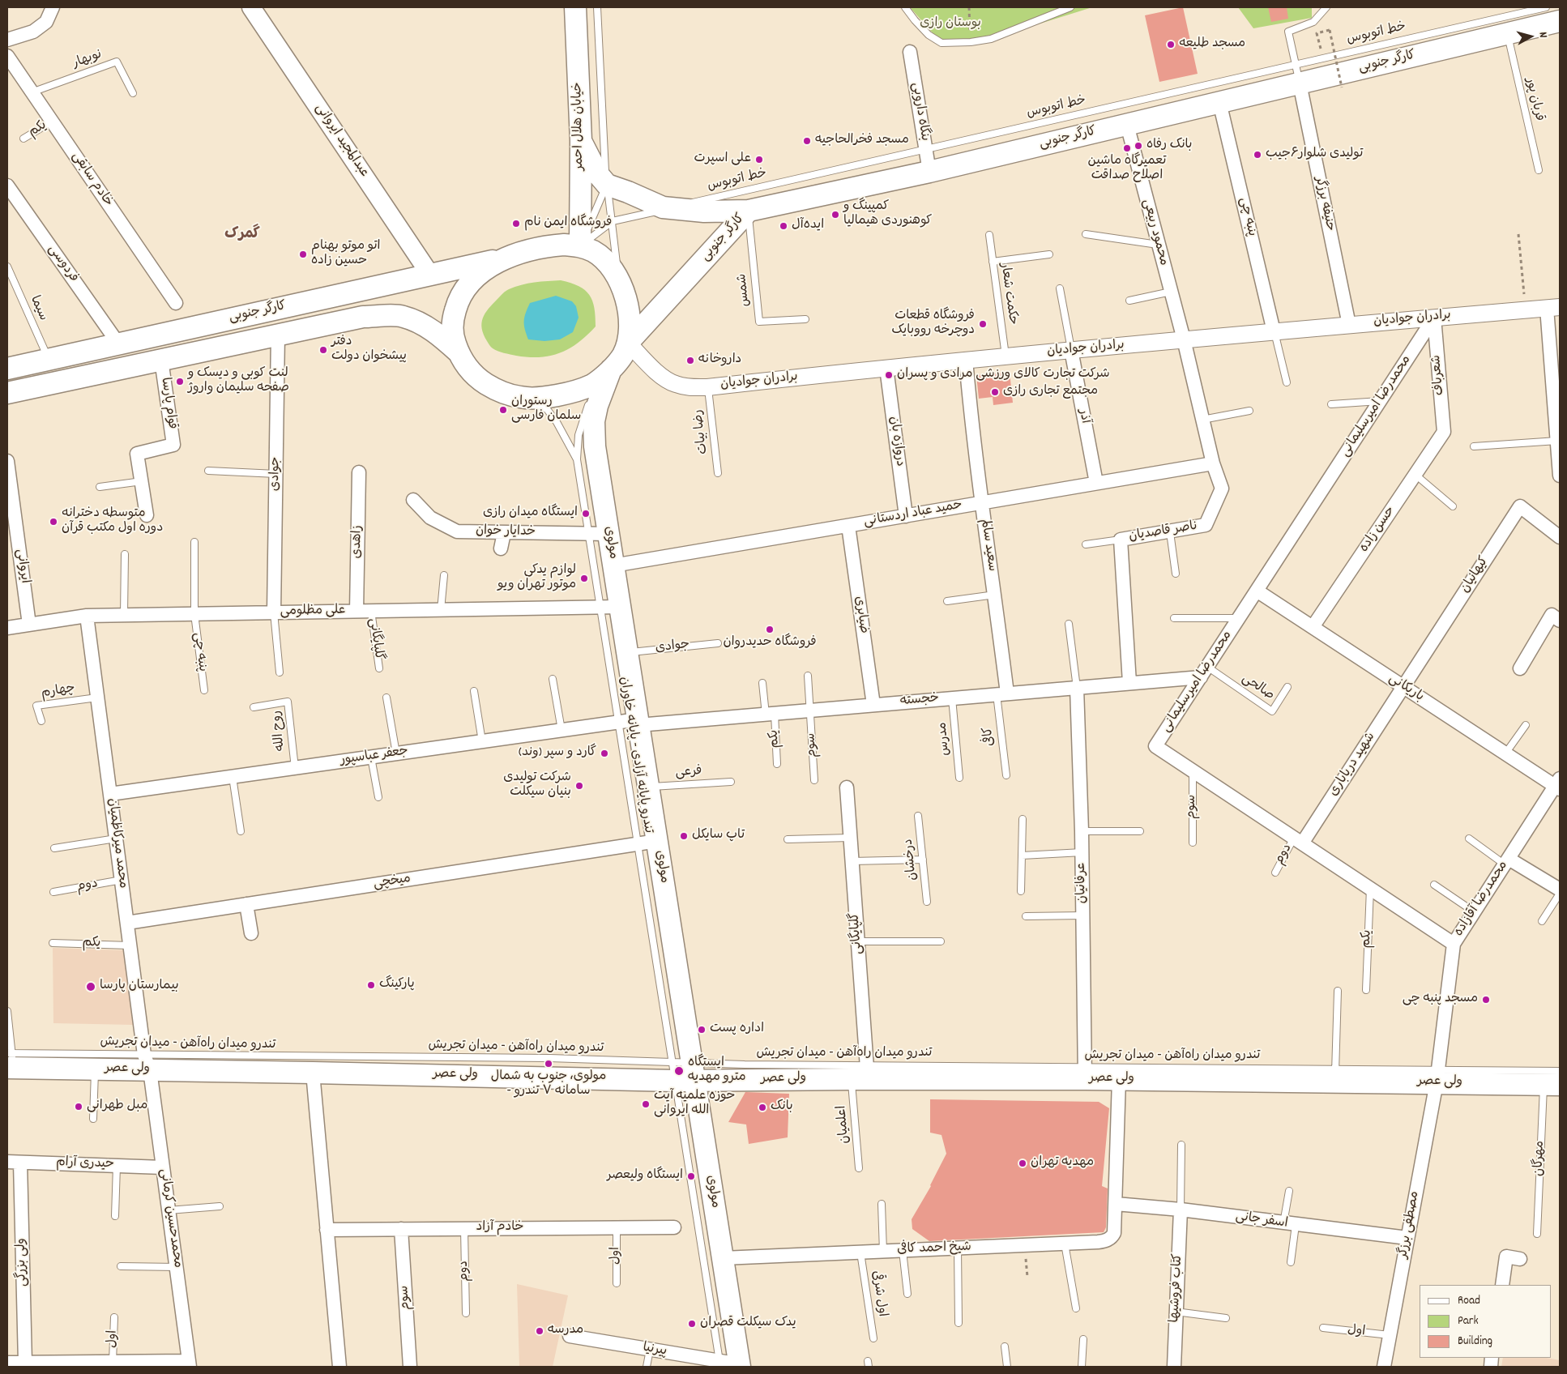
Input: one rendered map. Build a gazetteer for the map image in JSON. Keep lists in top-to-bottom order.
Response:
{
  "streets": {
    "main road": [
      "کارگر جنوبی",
      "خیابان هلال احمر",
      "عبدالمجید ایروانی",
      "مولوی",
      "ولی عصر"
    ],
    "street": [
      "بنگاه داروبی",
      "خادم سابقی",
      "حنیفه برزگر",
      "پنبه چی",
      "محمود ربیعی",
      "فردوسی",
      "برادران جوادیان",
      "شعرباف",
      "قوام پارسا",
      "محمدرضا امیرسلیمانی",
      "آذر",
      "دروازه بان",
      "جوادی",
      "حمید عباد اردستانی",
      "حسن زاده",
      "خدایار خوان",
      "ناصر قاصدیان",
      "زاهدی",
      "سعید سالم",
      "ایروانی",
      "کیهانیان",
      "علی مظلومی",
      "ضیابری",
      "گلپایگانی",
      "باریکانی",
      "خجسته",
      "سوم",
      "جعفر عباسپور",
      "شهید دریاباری",
      "محمد میرکاظمیان",
      "میخچی",
      "عرفانیان",
      "محمدرضا آقازاده",
      "حیدری آرام",
      "محمدحسین کرمانی",
      "اسفر جانی",
      "مصطفی برزگر",
      "خادم آزاد",
      "شیخ احمد کافی",
      "ولی بزرگی",
      "کتاب فروشیها",
      "پیرنیا"
    ],
    "lane": [
      "خط اتوبوس",
      "نوبهار",
      "قربان پور",
      "یکم",
      "شمس",
      "حکمت شعار",
      "سیما",
      "رضا بیات",
      "صالحی",
      "چهارم",
      "روح الله",
      "کافی",
      "مدرس",
      "تندرو پایانه آزادی - پایانه خاوران",
      "فرعی",
      "دوم",
      "درخشان",
      "تندرو میدان راه‌آهن - میدان تجریش",
      "اعلمیان",
      "مهرگان",
      "اول",
      "اول شرقی"
    ]
  },
  "crossings": [
    ["خط اتوبوس", "خیابان هلال احمر"],
    ["نوبهار", "خادم سابقی"],
    ["کارگر جنوبی", "قربان پور"],
    ["کارگر جنوبی", "بنگاه داروبی"],
    ["کارگر جنوبی", "عبدالمجید ایروانی"],
    ["کارگر جنوبی", "حنیفه برزگر"],
    ["کارگر جنوبی", "پنبه چی"],
    ["کارگر جنوبی", "محمود ربیعی"],
    ["کارگر جنوبی", "فردوسی"],
    ["کارگر جنوبی", "شمس"],
    ["کارگر جنوبی", "سیما"],
    ["کارگر جنوبی", "برادران جوادیان"],
    ["کارگر جنوبی", "قوام پارسا"],
    ["کارگر جنوبی", "جوادی"],
    ["یکم", "خادم سابقی"],
    ["یکم", "محمدرضا امیرسلیمانی"],
    ["یکم", "خجسته"],
    ["یکم", "محمد میرکاظمیان"],
    ["حنیفه برزگر", "برادران جوادیان"],
    ["پنبه چی", "برادران جوادیان"],
    ["پنبه چی", "علی مظلومی"],
    ["محمود ربیعی", "برادران جوادیان"],
    ["محمود ربیعی", "ناصر قاصدیان"],
    ["حکمت شعار", "برادران جوادیان"],
    ["برادران جوادیان", "شعرباف"],
    ["برادران جوادیان", "محمدرضا امیرسلیمانی"],
    ["برادران جوادیان", "آذر"],
    ["برادران جوادیان", "رضا بیات"],
    ["برادران جوادیان", "دروازه بان"],
    ["برادران جوادیان", "ناصر قاصدیان"],
    ["برادران جوادیان", "سعید سالم"],
    ["شعرباف", "محمدرضا امیرسلیمانی"],
    ["شعرباف", "حسن زاده"],
    ["محمدرضا امیرسلیمانی", "صالحی"],
    ["محمدرضا امیرسلیمانی", "باریکانی"],
    ["محمدرضا امیرسلیمانی", "خجسته"],
    ["محمدرضا امیرسلیمانی", "سوم"],
    ["محمدرضا امیرسلیمانی", "شهید دریاباری"],
    ["محمدرضا امیرسلیمانی", "دوم"],
    ["محمدرضا امیرسلیمانی", "محمدرضا آقازاده"],
    ["آذر", "حمید عباد اردستانی"],
    ["دروازه بان", "حمید عباد اردستانی"],
    ["جوادی", "مولوی"],
    ["جوادی", "علی مظلومی"],
    ["حمید عباد اردستانی", "ناصر قاصدیان"],
    ["حمید عباد اردستانی", "مولوی"],
    ["حمید عباد اردستانی", "سعید سالم"],
    ["حمید عباد اردستانی", "ضیابری"],
    ["حسن زاده", "باریکانی"],
    ["خدایار خوان", "مولوی"],
    ["خدایار خوان", "تندرو پایانه آزادی - پایانه خاوران"],
    ["ناصر قاصدیان", "خجسته"],
    ["زاهدی", "علی مظلومی"],
    ["مولوی", "علی مظلومی"],
    ["مولوی", "خجسته"],
    ["مولوی", "تندرو پایانه آزادی - پایانه خاوران"],
    ["مولوی", "جعفر عباسپور"],
    ["مولوی", "فرعی"],
    ["مولوی", "میخچی"],
    ["مولوی", "تندرو میدان راه‌آهن - میدان تجریش"],
    ["مولوی", "ولی عصر"],
    ["مولوی", "شیخ احمد کافی"],
    ["مولوی", "پیرنیا"],
    ["سعید سالم", "خجسته"],
    ["سعید سالم", "کافی"],
    ["ایروانی", "علی مظلومی"],
    ["کیهانیان", "باریکانی"],
    ["کیهانیان", "شهید دریاباری"],
    ["علی مظلومی", "گلپایگانی"],
    ["علی مظلومی", "تندرو پایانه آزادی - پایانه خاوران"],
    ["علی مظلومی", "محمد میرکاظمیان"],
    ["ضیابری", "خجسته"],
    ["گلپایگانی", "ولی عصر"],
    ["گلپایگانی", "اعلمیان"],
    ["صالحی", "خجسته"],
    ["باریکانی", "شهید دریاباری"],
    ["باریکانی", "محمدرضا آقازاده"],
    ["چهارم", "محمد میرکاظمیان"],
    ["خجسته", "کافی"],
    ["خجسته", "مدرس"],
    ["خجسته", "سوم"],
    ["خجسته", "تندرو پایانه آزادی - پایانه خاوران"],
    ["خجسته", "جعفر عباسپور"],
    ["خجسته", "عرفانیان"],
    ["روح الله", "جعفر عباسپور"],
    ["سوم", "خادم آزاد"],
    ["تندرو پایانه آزادی - پایانه خاوران", "جعفر عباسپور"],
    ["تندرو پایانه آزادی - پایانه خاوران", "میخچی"],
    ["جعفر عباسپور", "محمد میرکاظمیان"],
    ["شهید دریاباری", "دوم"],
    ["محمد میرکاظمیان", "دوم"],
    ["محمد میرکاظمیان", "میخچی"],
    ["محمد میرکاظمیان", "تندرو میدان راه‌آهن - میدان تجریش"],
    ["محمد میرکاظمیان", "ولی عصر"],
    ["محمد میرکاظمیان", "محمدحسین کرمانی"],
    ["دوم", "خادم آزاد"],
    ["عرفانیان", "تندرو میدان راه‌آهن - میدان تجریش"],
    ["عرفانیان", "ولی عصر"],
    ["محمدرضا آقازاده", "ولی عصر"],
    ["محمدرضا آقازاده", "مصطفی برزگر"],
    ["تندرو میدان راه‌آهن - میدان تجریش", "ولی عصر"],
    ["تندرو میدان راه‌آهن - میدان تجریش", "محمدحسین کرمانی"],
    ["ولی عصر", "اعلمیان"],
    ["ولی عصر", "مهرگان"],
    ["ولی عصر", "محمدحسین کرمانی"],
    ["ولی عصر", "مصطفی برزگر"],
    ["حیدری آرام", "محمدحسین کرمانی"],
    ["حیدری آرام", "ولی بزرگی"],
    ["اسفر جانی", "مصطفی برزگر"],
    ["اسفر جانی", "شیخ احمد کافی"],
    ["اسفر جانی", "کتاب فروشیها"],
    ["مصطفی برزگر", "اول"],
    ["خادم آزاد", "اول"],
    ["شیخ احمد کافی", "اول شرقی"]
  ],
  "districts": ["گمرک"],
  "parks": ["بوستان رازی"],
  "places": [
    "مسجد طلیعه",
    "مسجد فخرالحاجیه",
    "بانک رفاه",
    "تعمیرگاه ماشین اصلاح صداقت",
    "تولیدی شلوار۶جیب",
    "علی اسپرت",
    "کمپینگ و کوهنوردی هیمالیا",
    "فروشگاه ایمن نام",
    "ایده‌آل",
    "اتو موتو بهنام حسین زاده",
    "فروشگاه قطعات دوچرخه رووبایک",
    "دفتر پیشخوان دولت",
    "داروخانه",
    "شرکت تجارت کالای ورزشی مرادی و پسران",
    "لنت کوبی و دیسک و صفحه سلیمان واروژ",
    "مجتمع تجاری رازی",
    "رستوران سلمان فارسی",
    "ایستگاه میدان رازی",
    "متوسطه دخترانه دوره اول مکتب قرآن",
    "لوازم یدکی موتور تهران ویو",
    "فروشگاه حدیدروان",
    "گارد و سپر (وند)",
    "شرکت تولیدی بنیان سیکلت",
    "تاپ سایکل",
    "پارکینگ",
    "بیمارستان پارسا",
    "مسجد پنبه چی",
    "اداره پست",
    "مولوی، جنوب به شمال - سامانه ۷ تندرو",
    "ایستگاه مترو مهدیه",
    "حوزه علمیه آیت‌ الله ایروانی",
    "مبل طهرانی",
    "بانک",
    "مهدیه تهران",
    "ایستگاه ولیعصر",
    "یدک سیکلت قصران",
    "مدرسه"
  ],
  "legend": ["Road", "Park", "Building"],
  "north": "right"
}
